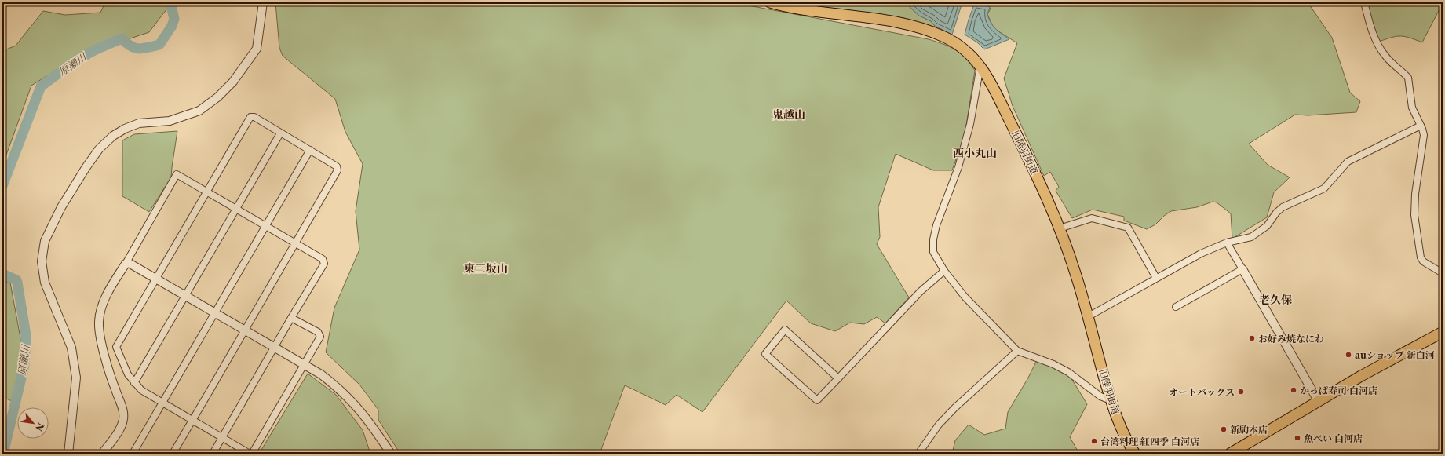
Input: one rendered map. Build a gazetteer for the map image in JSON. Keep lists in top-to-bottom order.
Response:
{
  "streets": {
    "highway": ["旧陸羽街道"]
  },
  "districts": [
    "鬼越山",
    "西小丸山",
    "東三坂山",
    "老久保"
  ],
  "water": ["原瀬川"],
  "places": [
    "お好み焼なにわ",
    "auショップ 新白河",
    "かっぱ寿司 白河店",
    "オートバックス",
    "新駒本店",
    "魚べい 白河店",
    "台湾料理 紅四季 白河店"
  ],
  "north": "bottom right"
}
